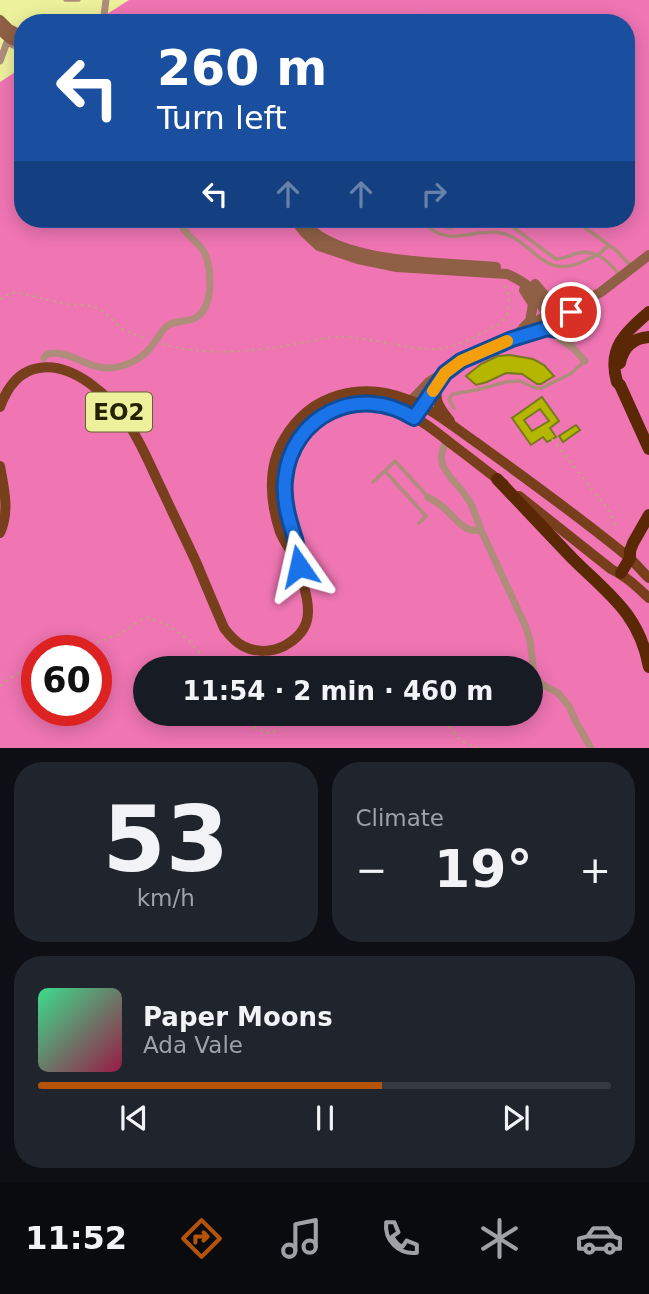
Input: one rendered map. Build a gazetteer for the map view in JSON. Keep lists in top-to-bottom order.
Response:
{
  "streets": {
    "main road": ["ΕΟ2"]
  },
  "page": {
    "turn": ["260 m", "Turn left"],
    "limit": "60",
    "trip": "11:54 · 2 min · 460 m",
    "tile": [
      ["53", "km/h"],
      "Climate"
    ],
    "heat": ["−", "19°", "+"],
    "song": ["Paper Moons", "Ada Vale"],
    "tabs": "11:52"
  }
}
